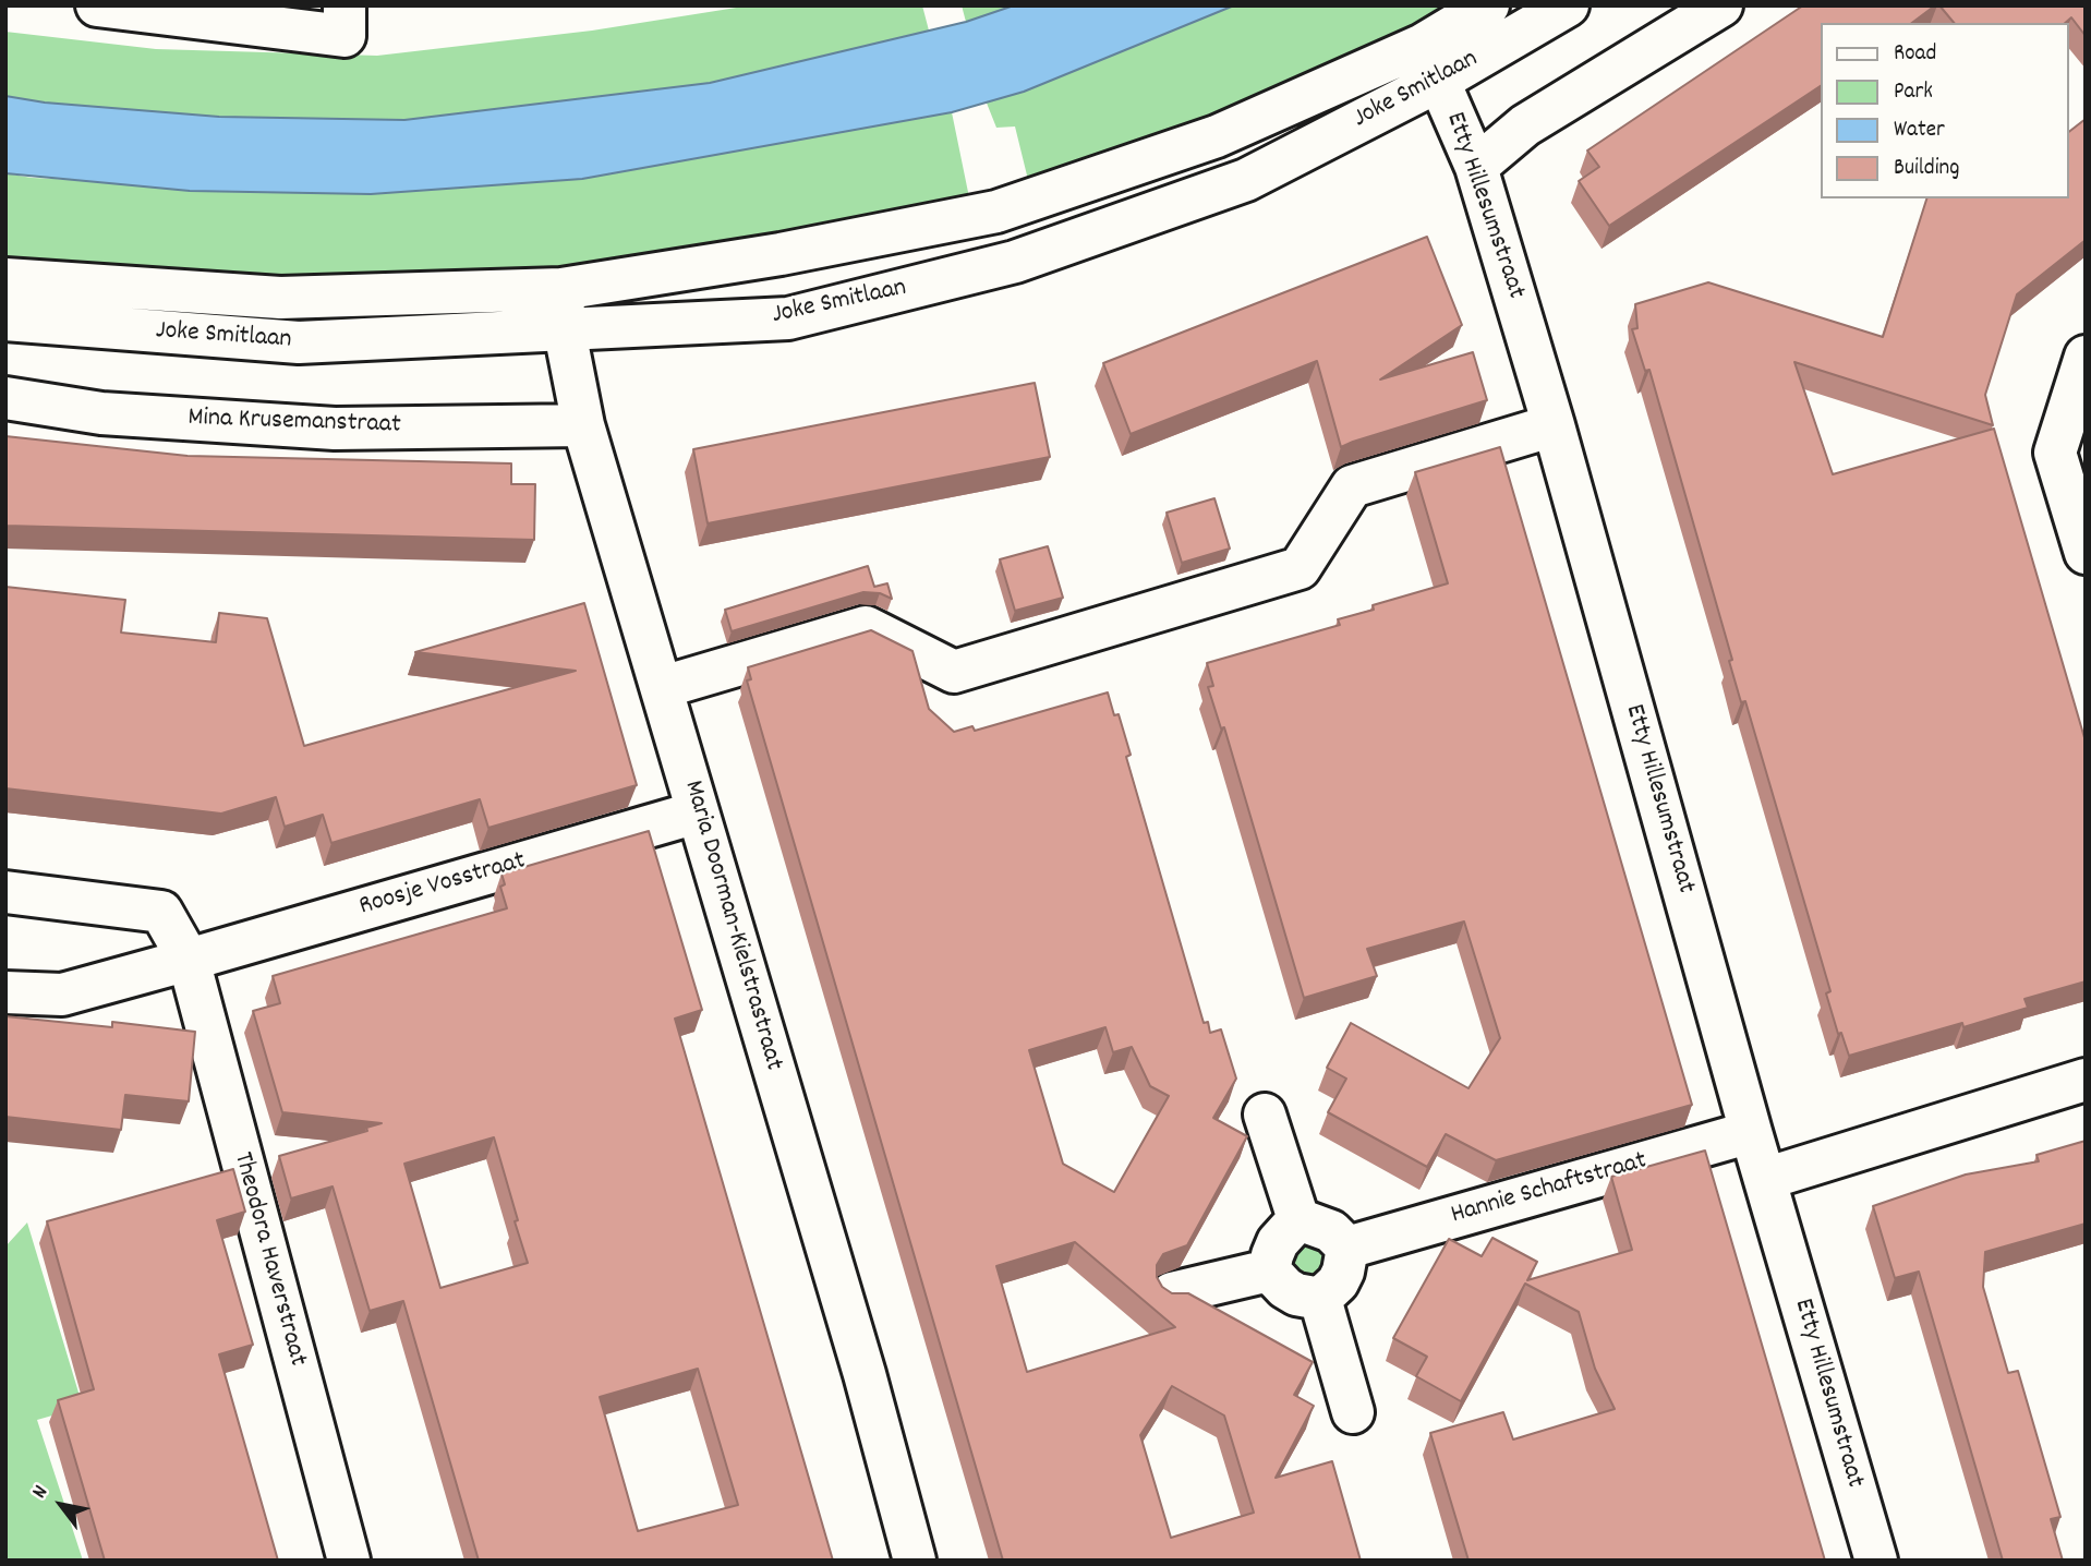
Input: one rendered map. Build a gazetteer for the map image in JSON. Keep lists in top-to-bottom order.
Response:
{
  "streets": {
    "street": [
      "Joke Smitlaan",
      "Etty Hillesumstraat",
      "Mina Krusemanstraat",
      "Roosje Vosstraat",
      "Maria Doorman-Kielstrastraat",
      "Hannie Schaftstraat",
      "Theodora Haverstraat"
    ]
  },
  "crossings": [
    ["Joke Smitlaan", "Etty Hillesumstraat"],
    ["Joke Smitlaan", "Maria Doorman-Kielstrastraat"],
    ["Etty Hillesumstraat", "Hannie Schaftstraat"],
    ["Mina Krusemanstraat", "Maria Doorman-Kielstrastraat"],
    ["Roosje Vosstraat", "Maria Doorman-Kielstrastraat"],
    ["Roosje Vosstraat", "Theodora Haverstraat"]
  ],
  "legend": [
    "Road",
    "Park",
    "Water",
    "Building"
  ],
  "north": "top left"
}
